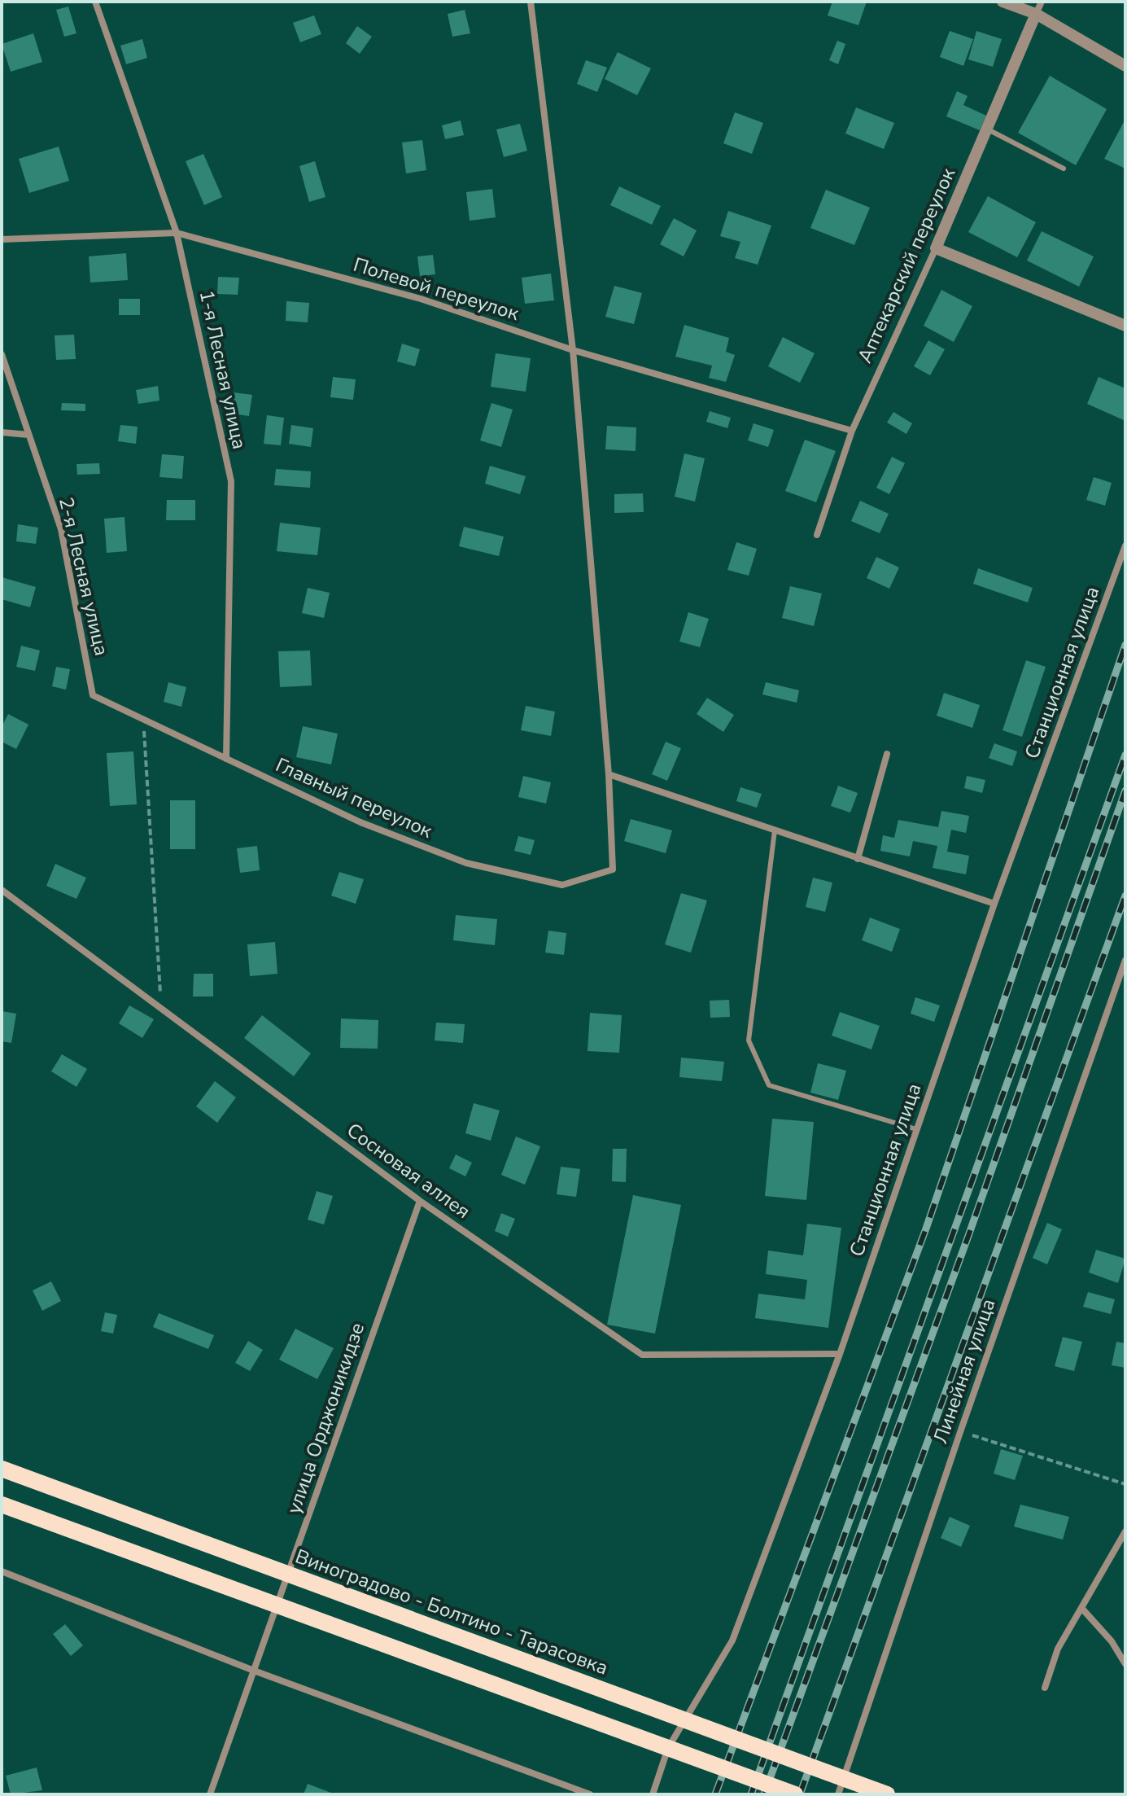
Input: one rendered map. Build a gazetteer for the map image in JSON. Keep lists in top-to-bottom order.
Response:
{
  "streets": {
    "main road": ["Виноградово - Болтино - Тарасовка"],
    "street": [
      "Аптекарский переулок",
      "Полевой переулок",
      "1-я Лесная улица",
      "2-я Лесная улица",
      "Станционная улица",
      "Главный переулок",
      "Сосновая аллея",
      "Линейная улица",
      "улица Орджоникидзе"
    ]
  },
  "crossings": [
    ["Аптекарский переулок", "Полевой переулок"],
    ["Полевой переулок", "1-я Лесная улица"],
    ["1-я Лесная улица", "Главный переулок"],
    ["2-я Лесная улица", "Главный переулок"],
    ["Станционная улица", "Сосновая аллея"],
    ["Сосновая аллея", "улица Орджоникидзе"]
  ]
}
